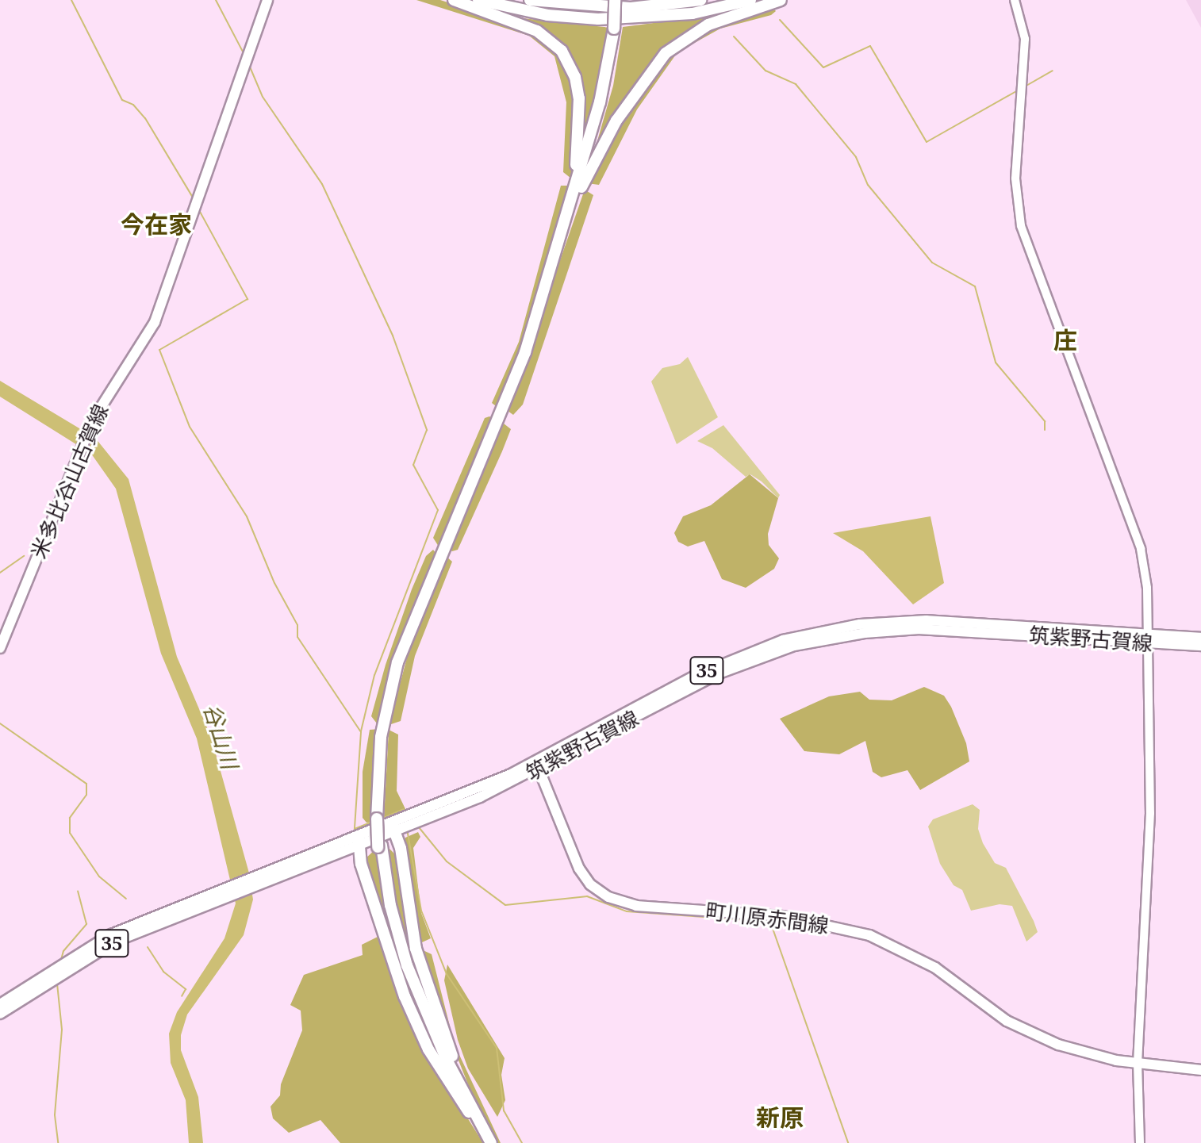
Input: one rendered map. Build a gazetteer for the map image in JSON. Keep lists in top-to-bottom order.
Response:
{
  "streets": {
    "main road": [
      "米多比谷山古賀線",
      "筑紫野古賀線",
      "35",
      "町川原赤間線"
    ]
  },
  "crossings": [
    ["筑紫野古賀線", "町川原赤間線"]
  ],
  "districts": ["今在家", "庄", "新原"],
  "water": ["谷山川"]
}
